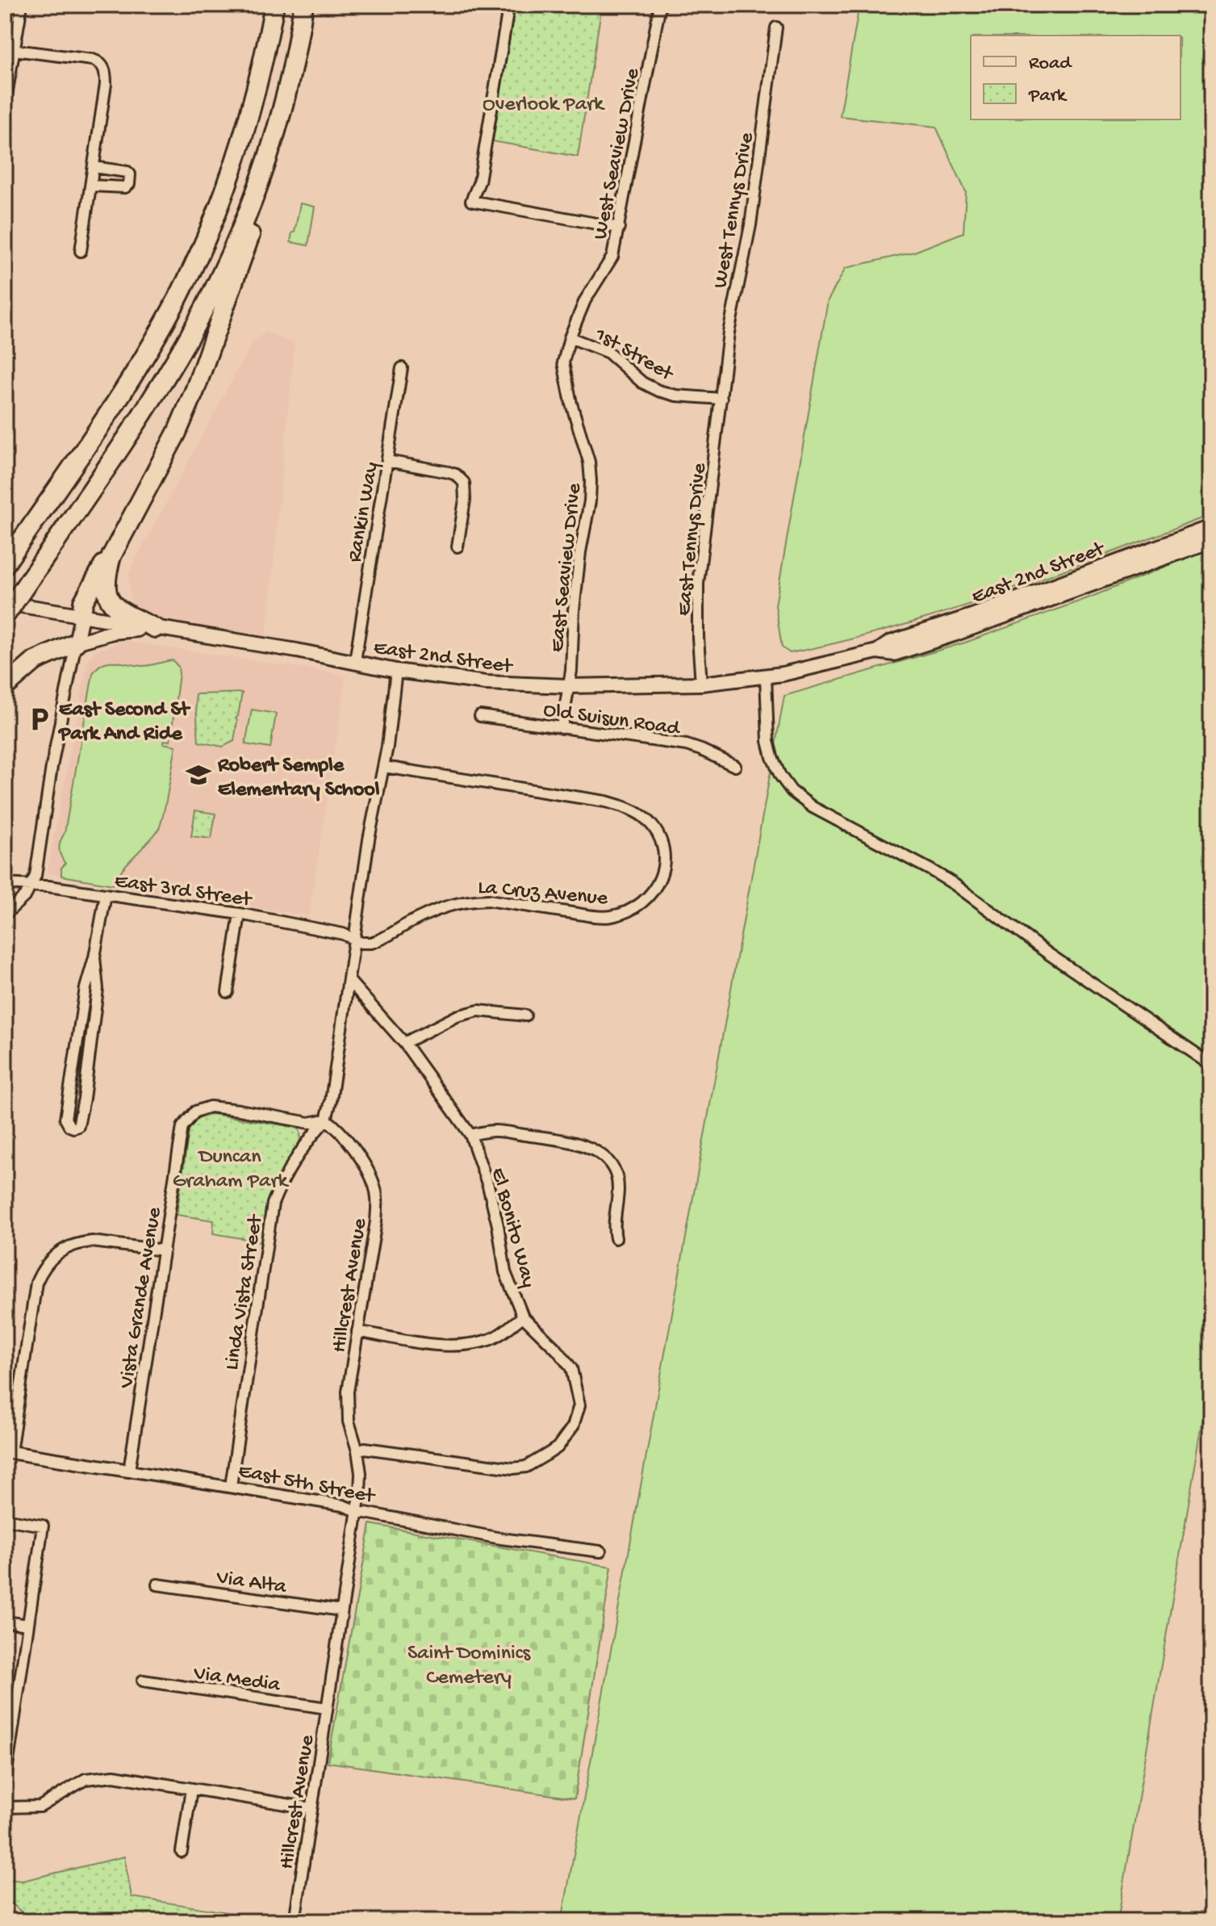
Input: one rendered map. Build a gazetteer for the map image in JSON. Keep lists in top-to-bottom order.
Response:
{
  "streets": {
    "main road": ["East 2nd Street"],
    "street": [
      "West Seaview Drive",
      "West Tennys Drive",
      "1st Street",
      "Rankin Way",
      "East Tennys Drive",
      "East Seaview Drive",
      "Old Suisun Road",
      "East 3rd Street",
      "La Cruz Avenue",
      "El Bonito Way",
      "Hillcrest Avenue",
      "Linda Vista Street",
      "Vista Grande Avenue",
      "East 5th Street",
      "Via Alta",
      "Via Media"
    ]
  },
  "crossings": [
    ["West Seaview Drive", "1st Street"],
    ["West Seaview Drive", "East Seaview Drive"],
    ["West Tennys Drive", "1st Street"],
    ["West Tennys Drive", "East Tennys Drive"],
    ["1st Street", "East Tennys Drive"],
    ["1st Street", "East Seaview Drive"],
    ["Rankin Way", "East 2nd Street"],
    ["East Tennys Drive", "East 2nd Street"],
    ["East Seaview Drive", "East 2nd Street"],
    ["East Seaview Drive", "Old Suisun Road"],
    ["East 3rd Street", "La Cruz Avenue"],
    ["El Bonito Way", "Hillcrest Avenue"],
    ["Hillcrest Avenue", "Linda Vista Street"],
    ["Hillcrest Avenue", "Vista Grande Avenue"],
    ["Hillcrest Avenue", "East 5th Street"],
    ["Hillcrest Avenue", "Via Alta"],
    ["Hillcrest Avenue", "Via Media"],
    ["Linda Vista Street", "Vista Grande Avenue"],
    ["Linda Vista Street", "East 5th Street"],
    ["Vista Grande Avenue", "East 5th Street"]
  ],
  "parks": ["Overlook Park", "Duncan Graham Park", "Saint Dominics Cemetery"],
  "places": {
    "parking": ["East Second St Park And Ride"],
    "school or university": ["Robert Semple Elementary School"]
  },
  "legend": ["Road", "Park"]
}
